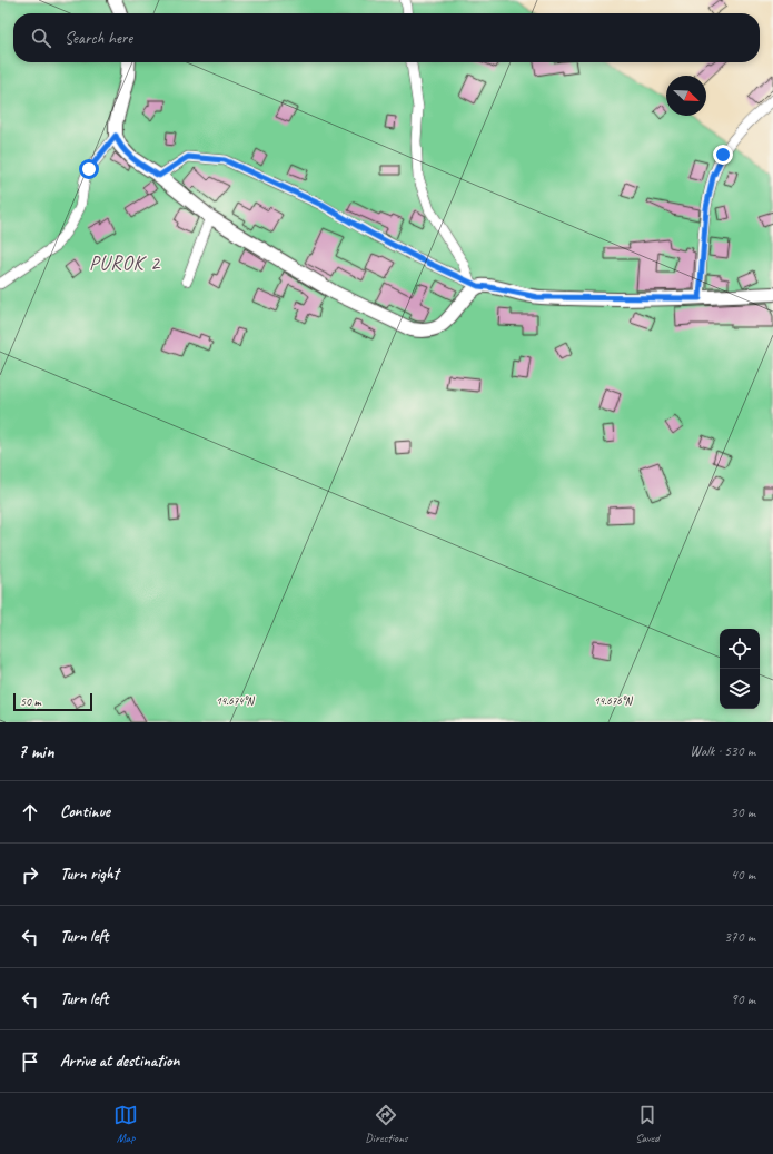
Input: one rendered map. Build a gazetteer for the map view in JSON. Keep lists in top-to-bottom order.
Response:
{
  "districts": ["PUROK 2"],
  "scale_bar": "50 m",
  "north": "bottom right",
  "page": {
    "search": "Search here",
    "scale": "50 m",
    "heading": ["7 min", "Walk · 530 m"],
    "list": [
      ["Continue", "30 m"],
      ["Turn right", "40 m"],
      ["Turn left", "370 m"],
      ["Turn left", "90 m"],
      "Arrive at destination"
    ],
    "nav": ["Map", "Directions", "Saved"]
  },
  "coordinates": ["14.674°N", "14.676°N"]
}
